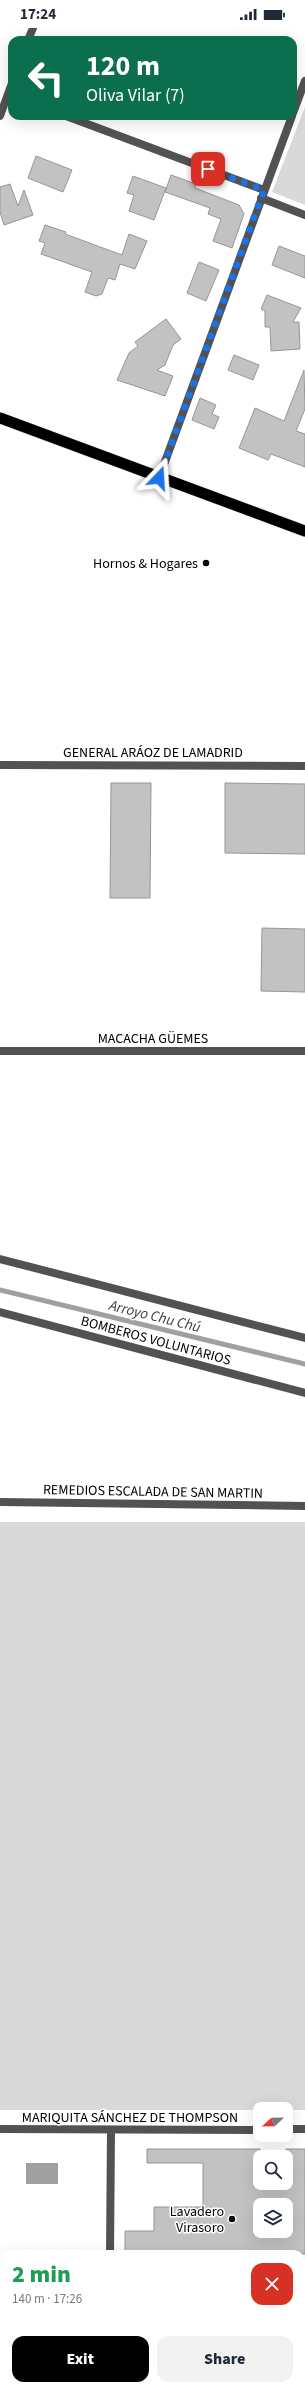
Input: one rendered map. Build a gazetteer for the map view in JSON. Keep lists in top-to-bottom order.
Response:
{
  "streets": {
    "street": [
      "GENERAL ARÁOZ DE LAMADRID",
      "MACACHA GÜEMES",
      "BOMBEROS VOLUNTARIOS",
      "REMEDIOS ESCALADA DE SAN MARTIN",
      "MARIQUITA SÁNCHEZ DE THOMPSON"
    ]
  },
  "water": ["Arroyo Chu Chú"],
  "places": ["Hornos & Hogares", "Lavadero Virasoro"],
  "north": "left",
  "page": {
    "status": "17:24",
    "turn": ["120 m", "Oliva Vilar (7)"],
    "heading": ["2 min", "140 m · 17:26"],
    "buttons": ["Exit", "Share"]
  }
}
